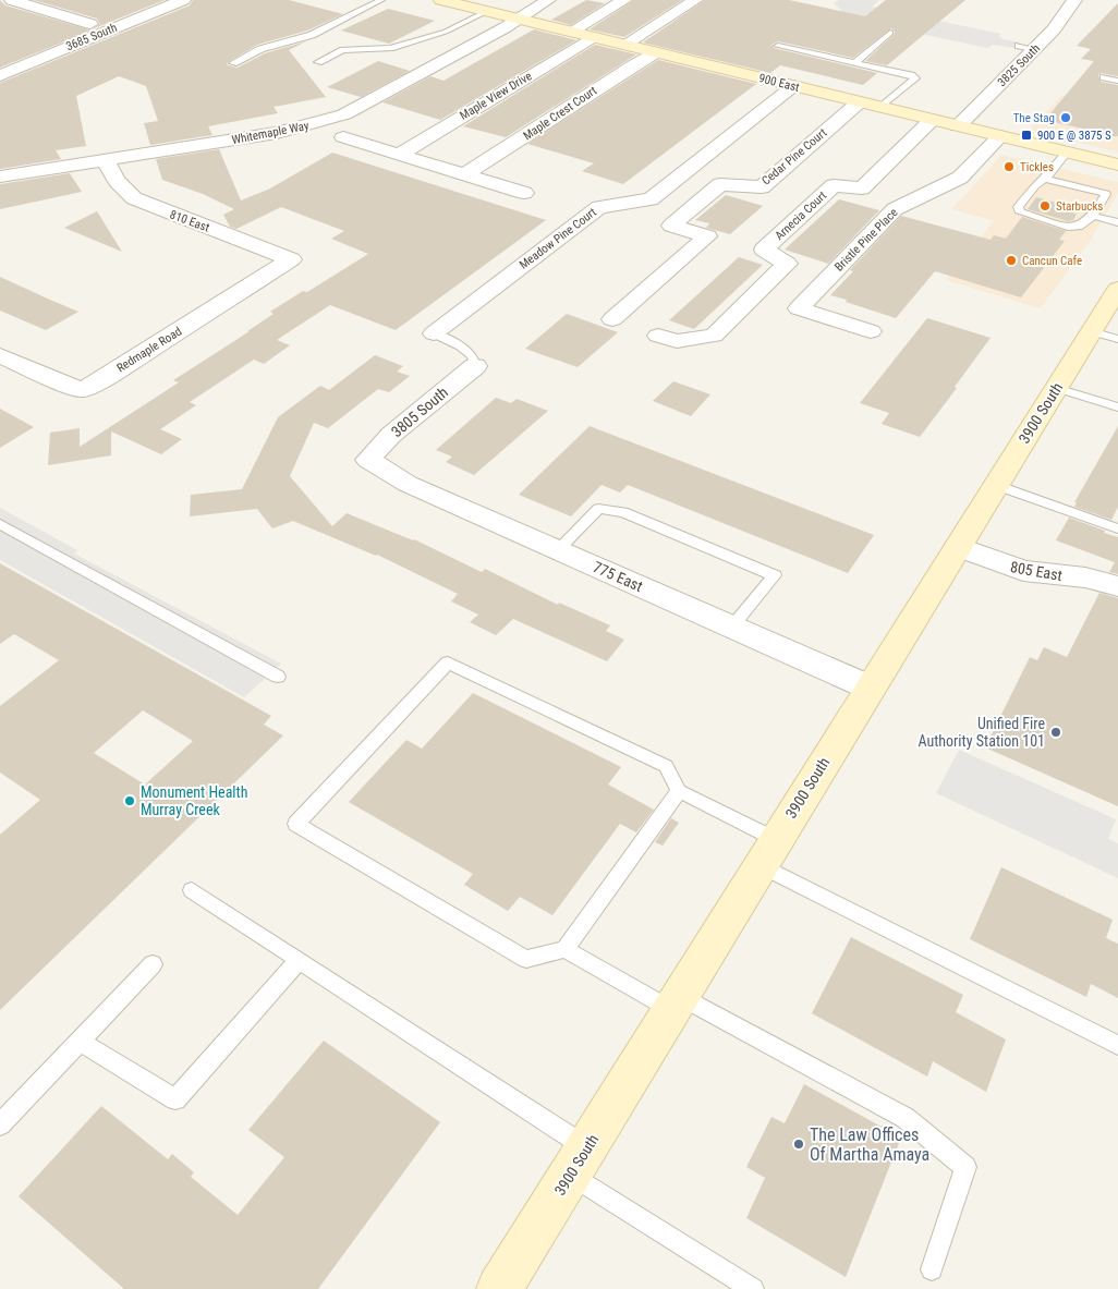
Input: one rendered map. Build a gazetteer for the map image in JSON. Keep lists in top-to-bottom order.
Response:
{
  "streets": {
    "main road": ["900 East", "3900 South"],
    "street": [
      "3685 South",
      "3825 South",
      "Maple View Drive",
      "Maple Crest Court",
      "Whitemaple Way",
      "Cedar Pine Court",
      "Arnecia Court",
      "810 East",
      "Meadow Pine Court",
      "Bristle Pine Place",
      "Redmaple Road",
      "3805 South",
      "805 East",
      "775 East"
    ]
  },
  "crossings": [
    ["3825 South", "900 East"],
    ["900 East", "Maple View Drive"],
    ["900 East", "Maple Crest Court"],
    ["900 East", "Whitemaple Way"],
    ["900 East", "Cedar Pine Court"],
    ["900 East", "Arnecia Court"],
    ["900 East", "Meadow Pine Court"],
    ["900 East", "Bristle Pine Place"],
    ["Whitemaple Way", "810 East"],
    ["810 East", "Redmaple Road"],
    ["3805 South", "775 East"],
    ["3900 South", "805 East"],
    ["3900 South", "775 East"]
  ],
  "places": {
    "other": [
      "The Stag",
      "Tickles",
      "Starbucks",
      "Cancun Cafe",
      "Unified Fire Authority Station 101",
      "Monument Health Murray Creek",
      "The Law Offices Of Martha Amaya"
    ],
    "transit": ["900 E @ 3875 S"]
  }
}
